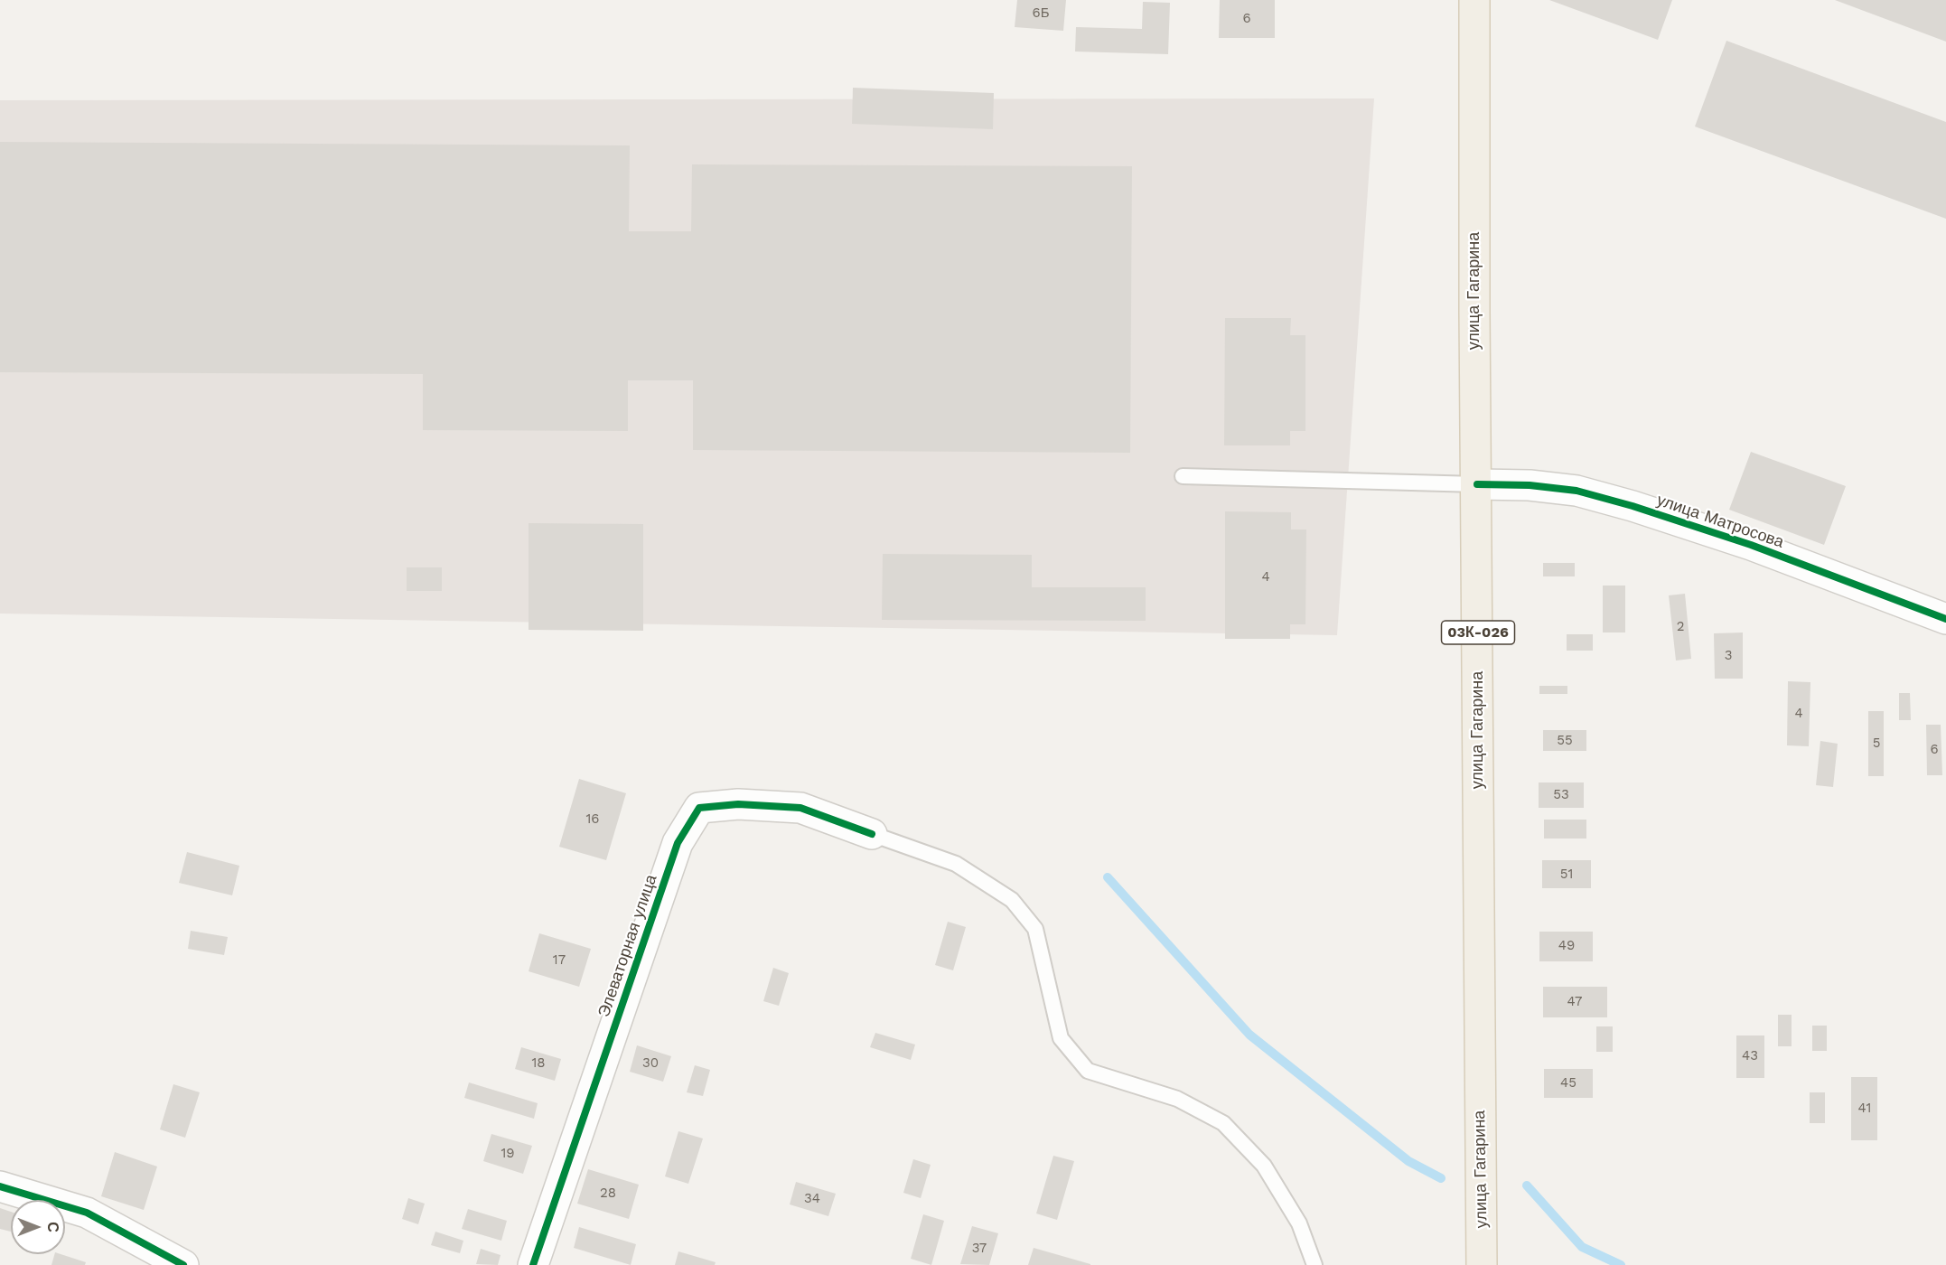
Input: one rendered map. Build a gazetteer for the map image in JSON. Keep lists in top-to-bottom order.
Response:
{
  "streets": {
    "main road": ["улица Гагарина", "03К-026"],
    "street": ["улица Матросова", "Элеваторная улица"]
  },
  "crossings": [
    ["улица Гагарина", "улица Матросова"]
  ],
  "house_numbers": [
    "6Б",
    "6",
    "4",
    "2",
    "3",
    "4",
    "55",
    "5",
    "6",
    "53",
    "16",
    "51",
    "49",
    "17",
    "47",
    "43",
    "18",
    "30",
    "45",
    "41",
    "19",
    "28",
    "34",
    "37"
  ],
  "north": "right"
}
